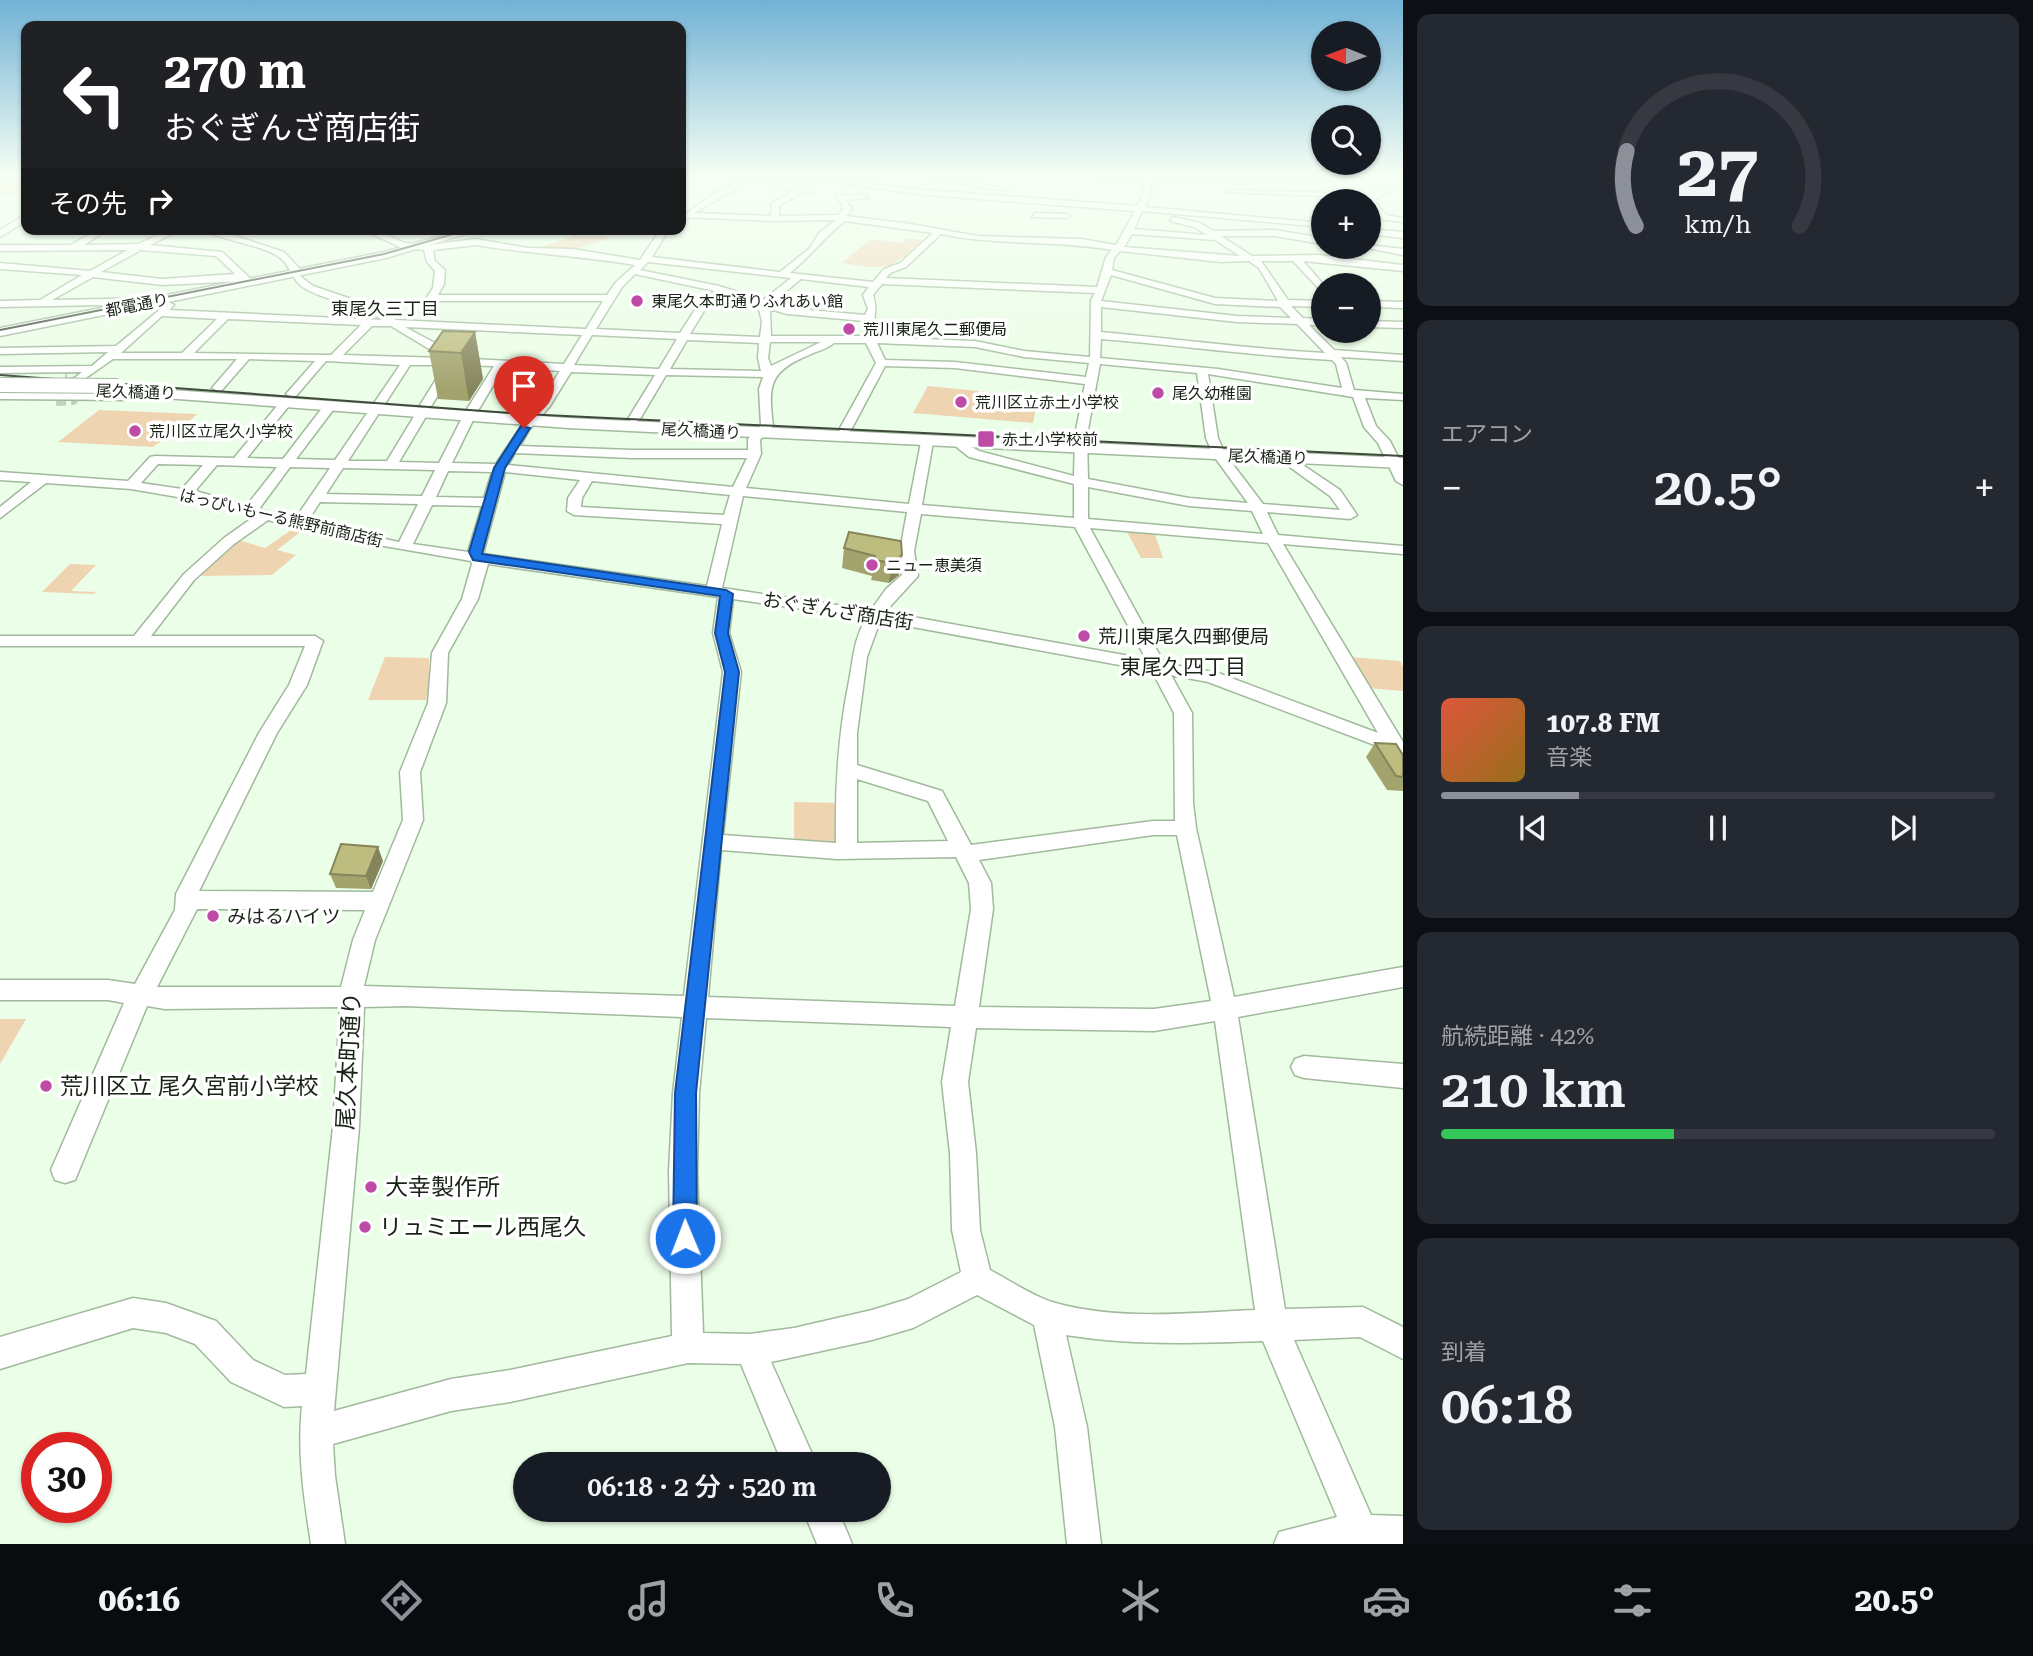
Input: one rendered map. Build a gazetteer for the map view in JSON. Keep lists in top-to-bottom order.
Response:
{
  "streets": {
    "main road": ["都電通り", "尾久橋通り"],
    "street": ["はっぴいもーる熊野前商店街", "おぐぎんざ商店街", "尾久本町通り"]
  },
  "crossings": [
    ["はっぴいもーる熊野前商店街", "おぐぎんざ商店街"],
    ["はっぴいもーる熊野前商店街", "尾久本町通り"],
    ["おぐぎんざ商店街", "尾久本町通り"]
  ],
  "districts": ["東尾久三丁目", "東尾久四丁目"],
  "places": {
    "other": [
      "東尾久本町通りふれあい館",
      "荒川東尾久二郵便局",
      "尾久幼稚園",
      "荒川区立赤土小学校",
      "荒川区立尾久小学校",
      "ニュー恵美須",
      "荒川東尾久四郵便局",
      "みはるハイツ",
      "荒川区立 尾久宮前小学校",
      "大幸製作所",
      "リュミエール西尾久"
    ],
    "transit": ["赤土小学校前"]
  },
  "north": "left",
  "page": {
    "map_buttons": ["+", "−"],
    "turn": ["270 m", "おぐぎんざ商店街"],
    "then": "その先",
    "tile": [
      "エアコン",
      ["航続距離 · 42%", "210 km"],
      ["到着", "06:18"]
    ],
    "heat": ["−", "20.5°", "+"],
    "song": ["107.8 FM", "音楽"],
    "limit": "30",
    "trip": "06:18 · 2 分 · 520 m",
    "tabs": ["06:16", "20.5°"],
    "gauge": ["27", "km/h"]
  }
}
